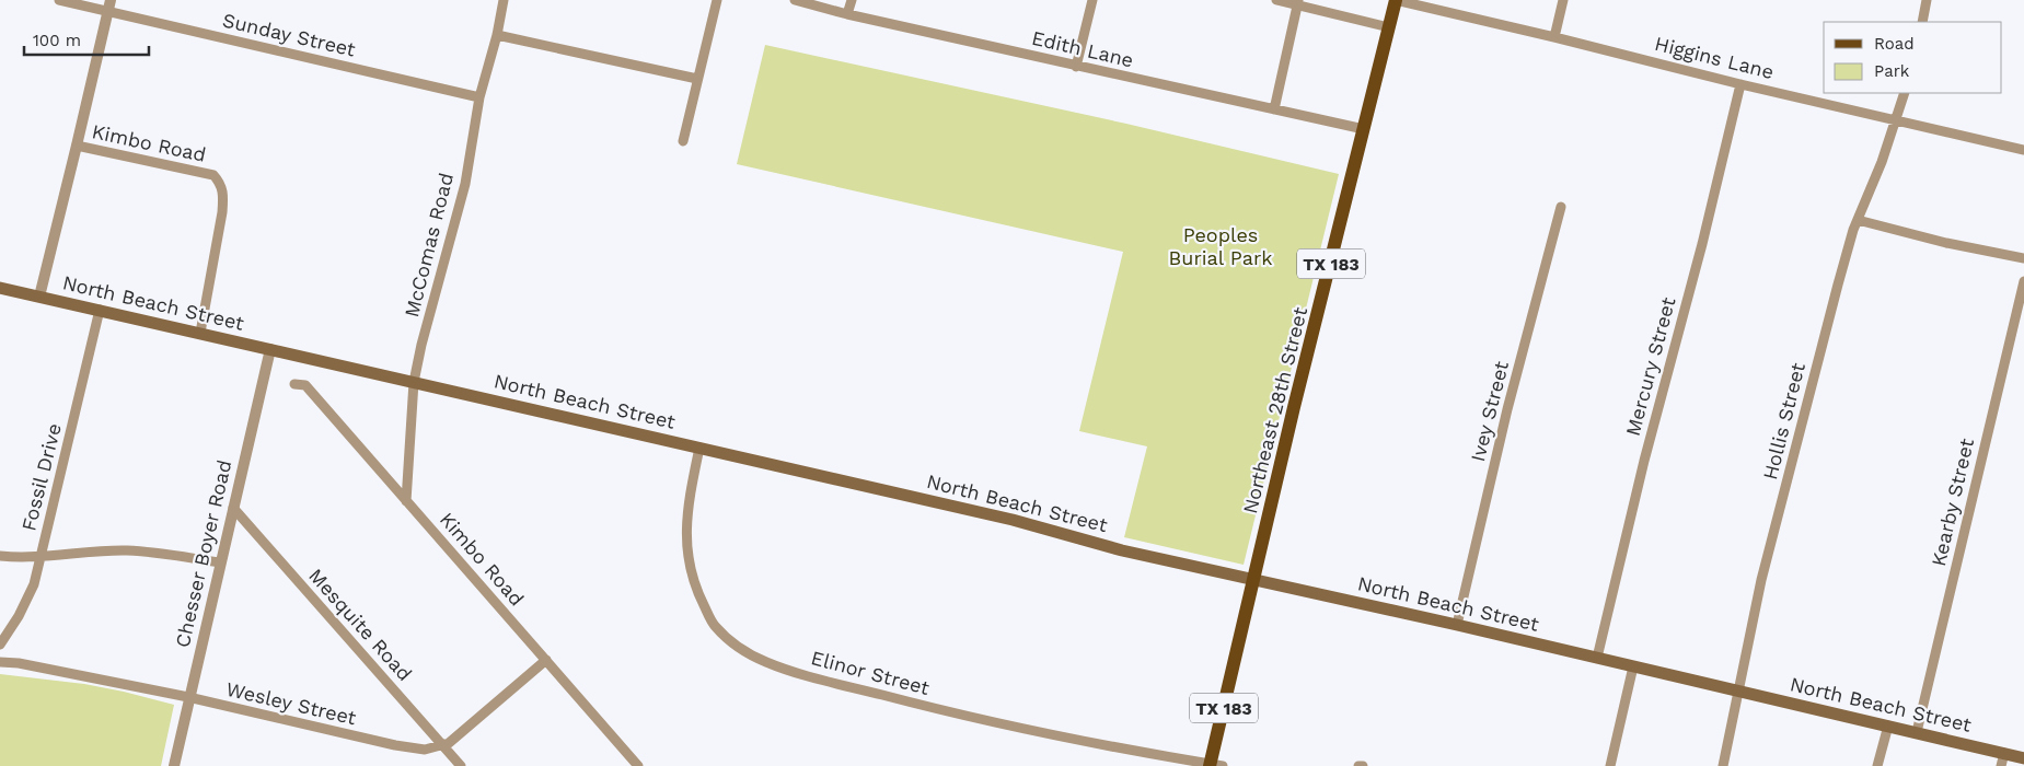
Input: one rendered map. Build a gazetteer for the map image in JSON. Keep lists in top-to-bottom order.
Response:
{
  "streets": {
    "main road": ["TX 183", "North Beach Street", "Northeast 28th Street"],
    "street": [
      "Sunday Street",
      "Edith Lane",
      "Higgins Lane",
      "Kimbo Road",
      "McComas Road",
      "Mercury Street",
      "Ivey Street",
      "Hollis Street",
      "Fossil Drive",
      "Kearby Street",
      "Chesser Boyer Road",
      "Mesquite Road",
      "Elinor Street",
      "Wesley Street"
    ]
  },
  "crossings": [
    ["Sunday Street", "McComas Road"],
    ["Edith Lane", "Northeast 28th Street"],
    ["Higgins Lane", "Mercury Street"],
    ["Higgins Lane", "Northeast 28th Street"],
    ["Higgins Lane", "Hollis Street"],
    ["Kimbo Road", "McComas Road"],
    ["Kimbo Road", "North Beach Street"],
    ["Kimbo Road", "Wesley Street"],
    ["McComas Road", "North Beach Street"],
    ["North Beach Street", "Mercury Street"],
    ["North Beach Street", "Northeast 28th Street"],
    ["North Beach Street", "Ivey Street"],
    ["North Beach Street", "Hollis Street"],
    ["North Beach Street", "Fossil Drive"],
    ["North Beach Street", "Kearby Street"],
    ["North Beach Street", "Chesser Boyer Road"],
    ["North Beach Street", "Elinor Street"],
    ["Northeast 28th Street", "Elinor Street"],
    ["Chesser Boyer Road", "Mesquite Road"],
    ["Chesser Boyer Road", "Wesley Street"],
    ["Mesquite Road", "Wesley Street"]
  ],
  "parks": ["Peoples Burial Park"],
  "legend": ["Road", "Park"],
  "scale_bar": "100 m"
}
